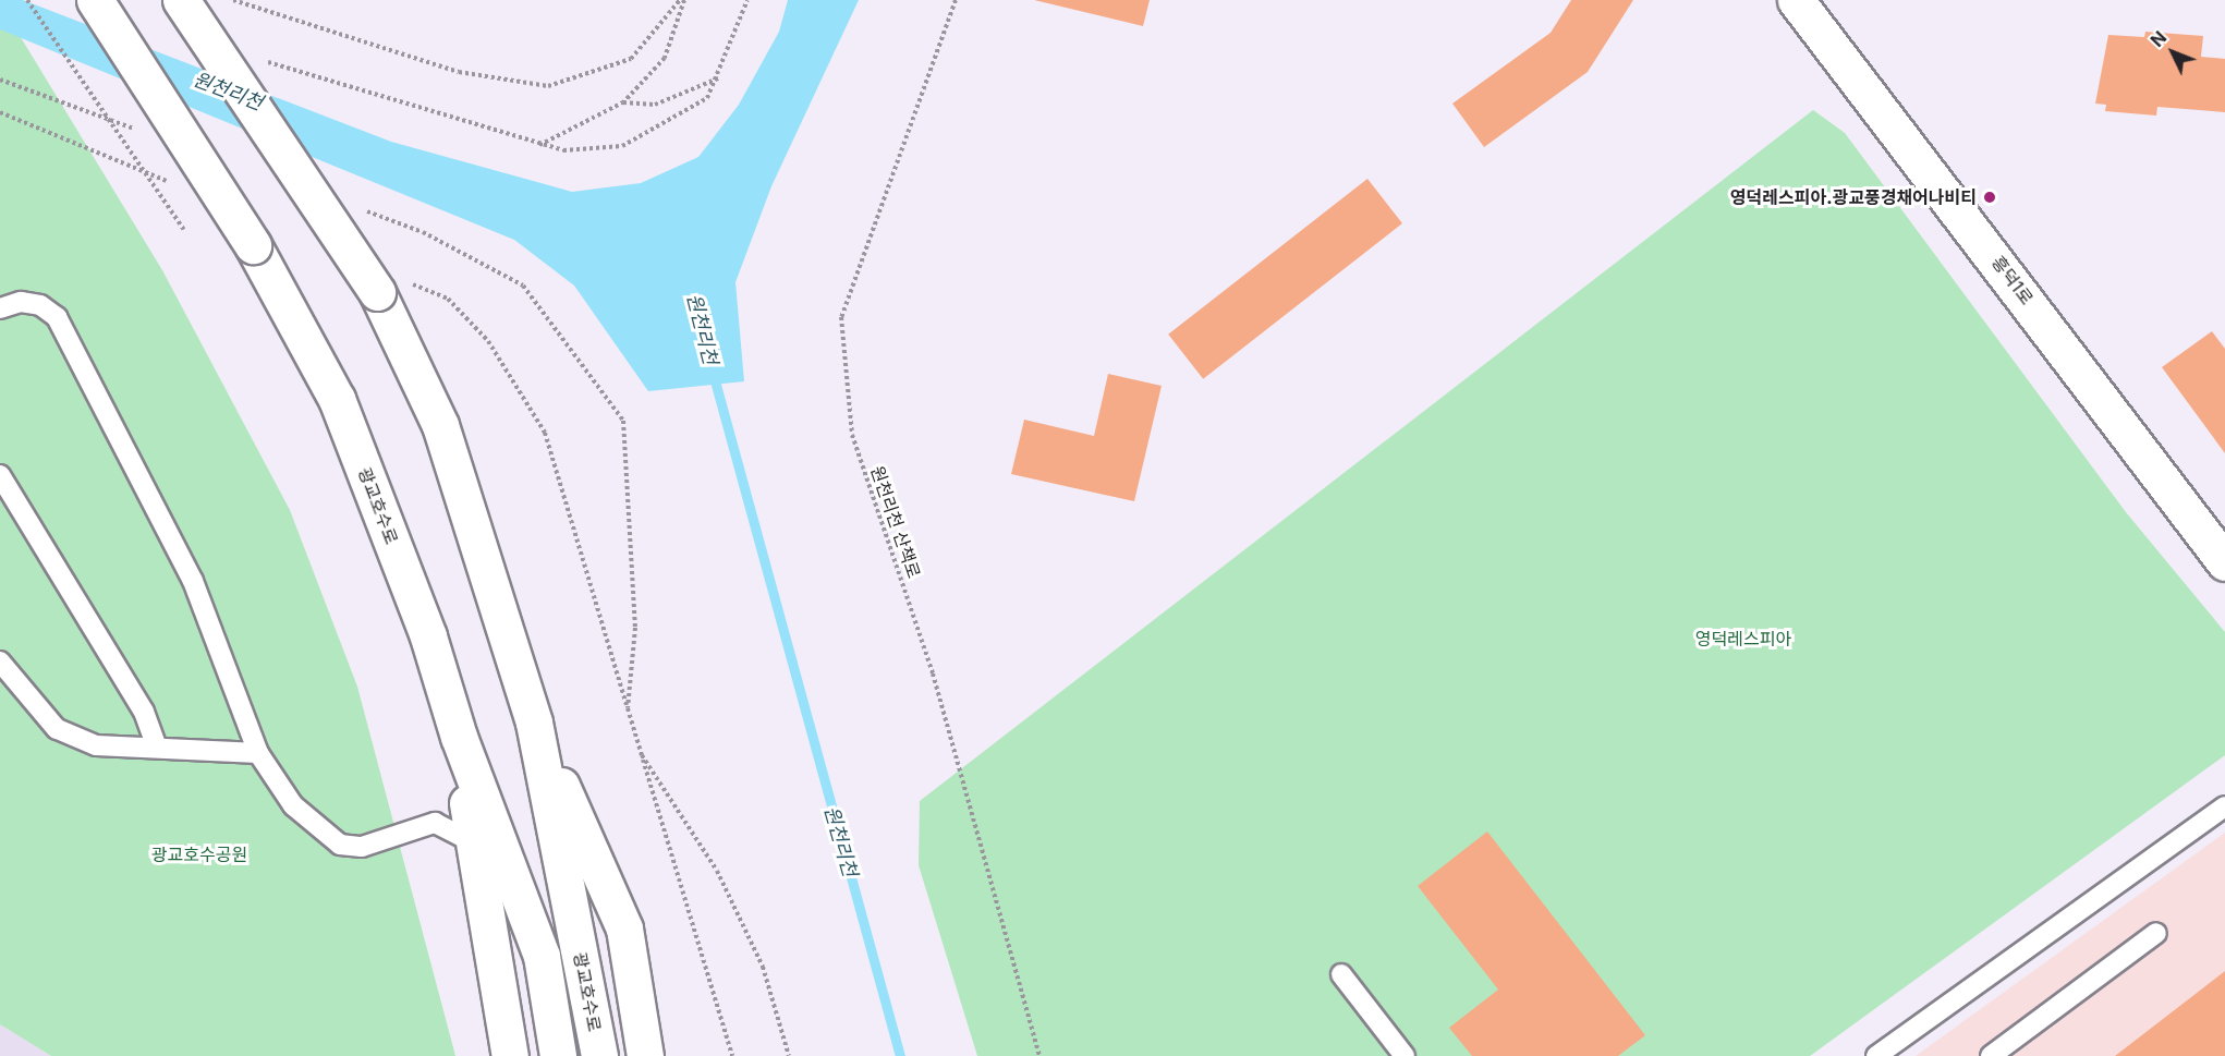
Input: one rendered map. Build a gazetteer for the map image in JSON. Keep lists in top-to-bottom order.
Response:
{
  "streets": {
    "main road": ["흥덕1로", "광교호수로"],
    "path": ["원천리천 산책로"]
  },
  "water": ["원천리천"],
  "parks": ["영덕레스피아", "광교호수공원"],
  "places": ["영덕레스피아.광교풍경채어나비티"],
  "north": "top left"
}
